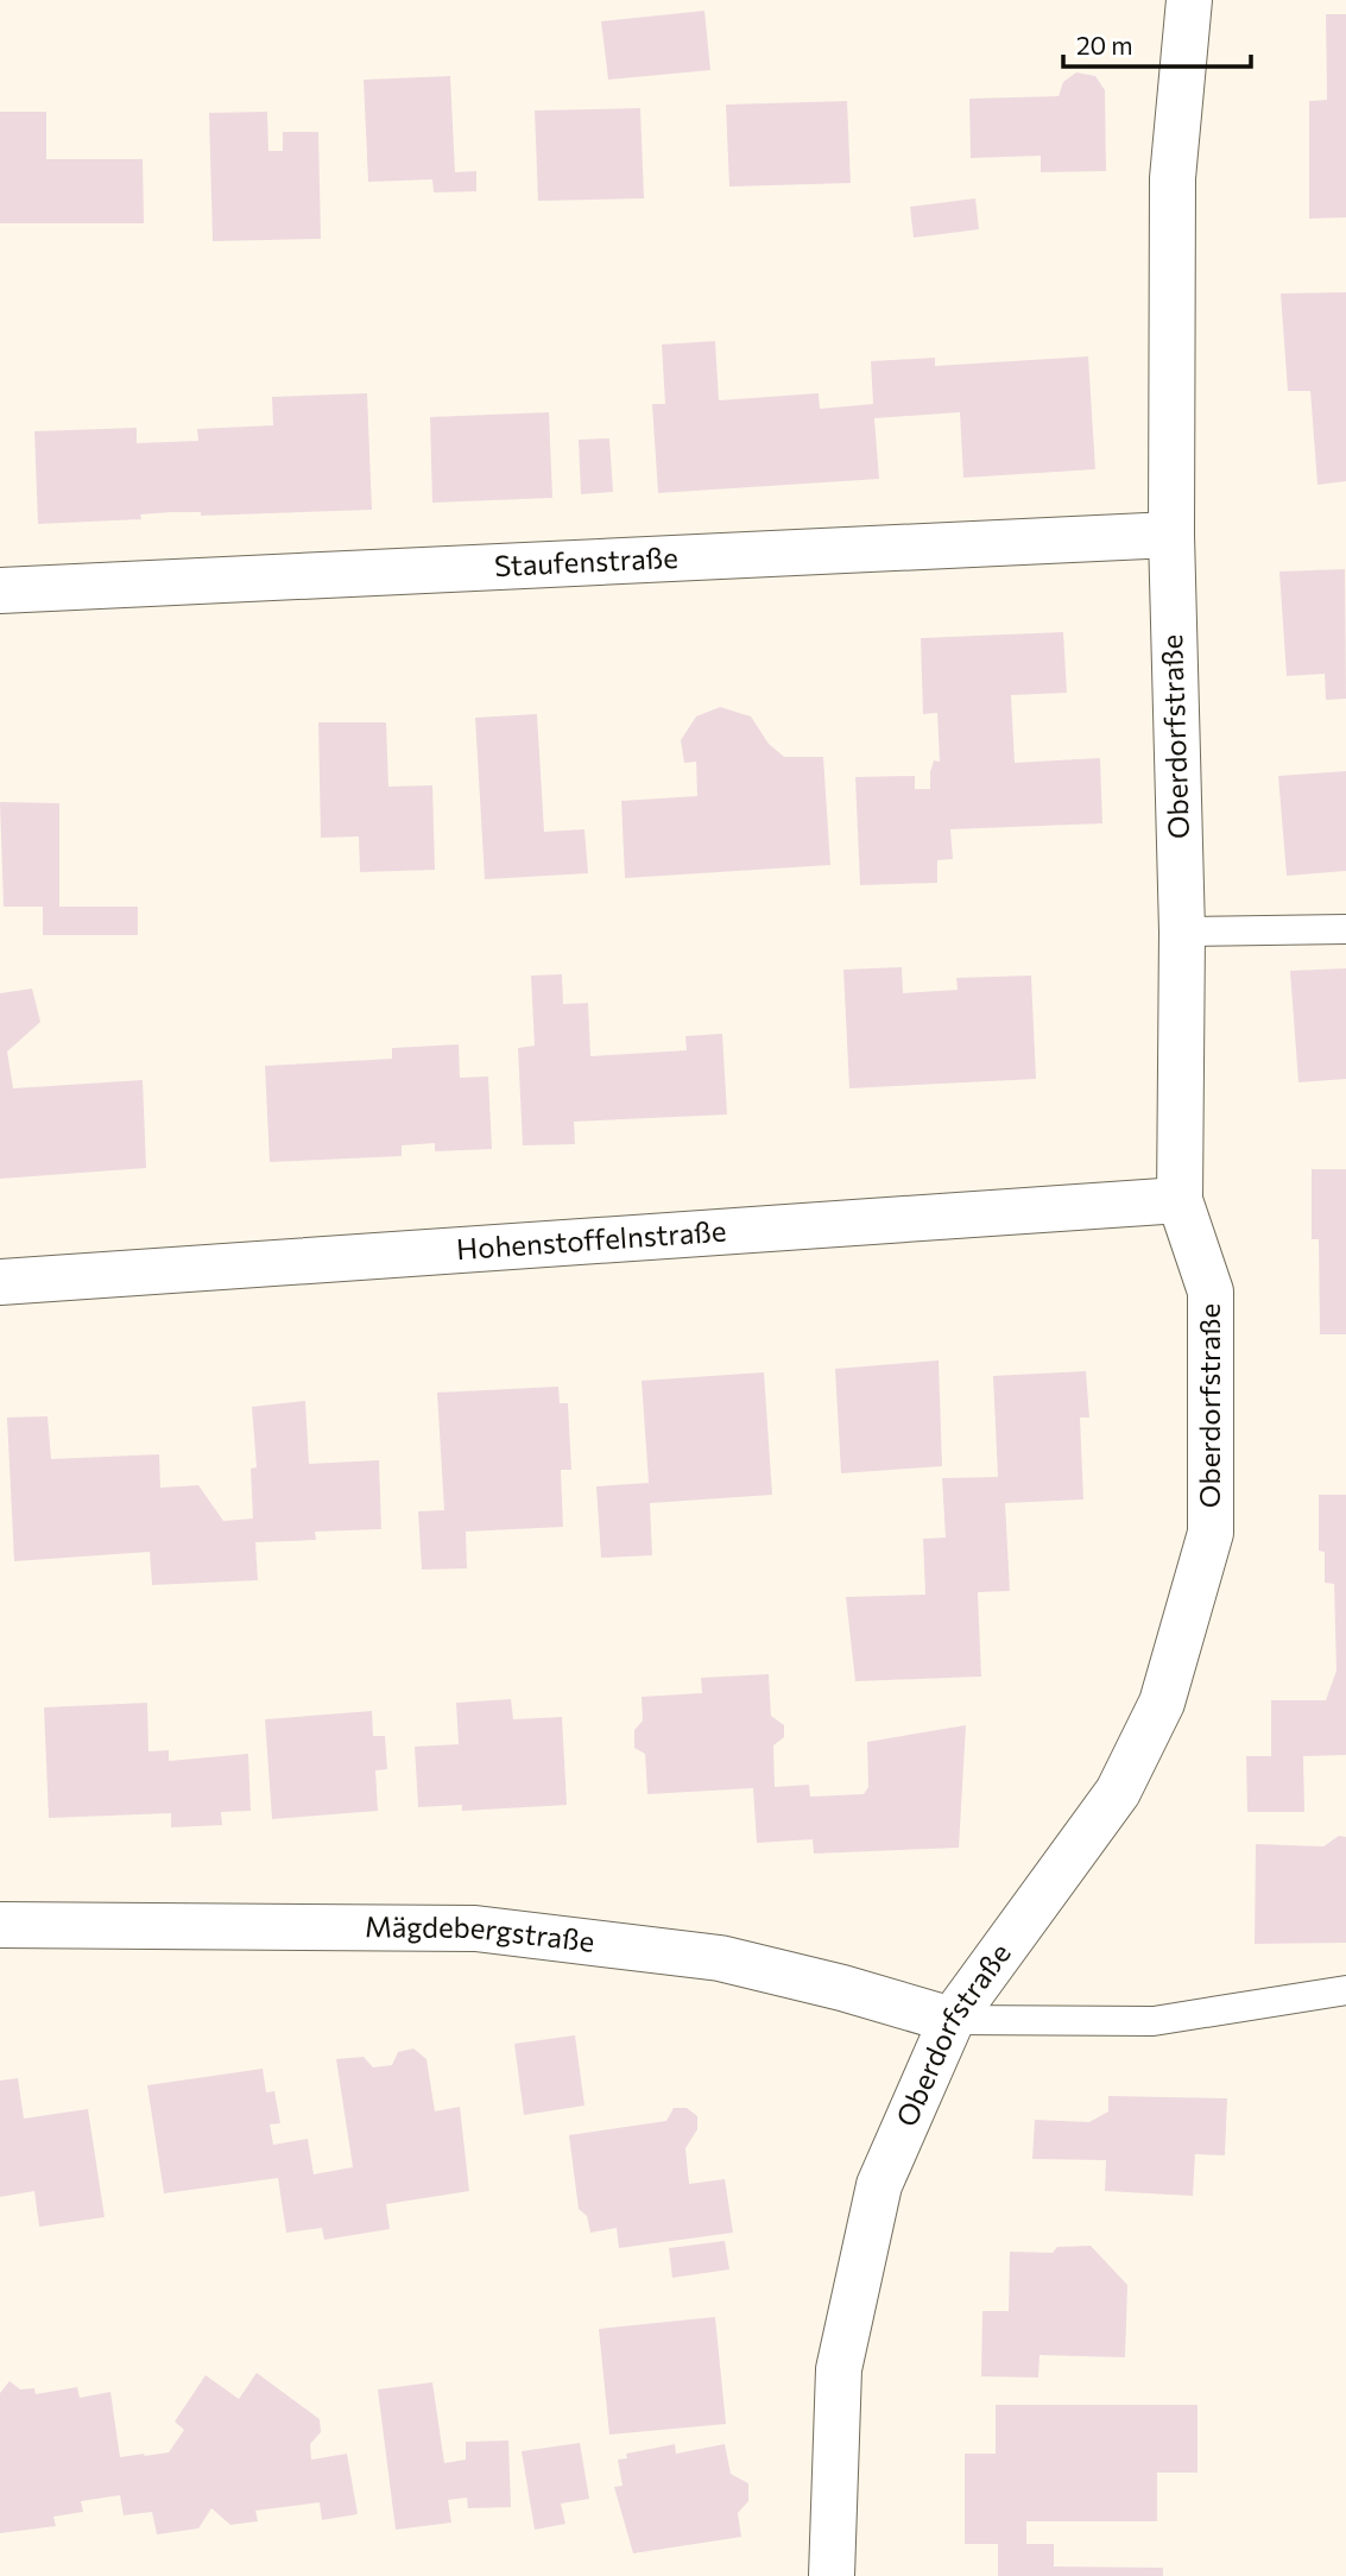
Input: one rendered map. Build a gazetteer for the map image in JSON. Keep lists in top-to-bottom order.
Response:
{
  "streets": {
    "street": [
      "Staufenstraße",
      "Oberdorfstraße",
      "Hohenstoffelnstraße",
      "Mägdebergstraße"
    ]
  },
  "crossings": [
    ["Staufenstraße", "Oberdorfstraße"],
    ["Oberdorfstraße", "Hohenstoffelnstraße"],
    ["Oberdorfstraße", "Mägdebergstraße"]
  ],
  "scale_bar": "20 m"
}
